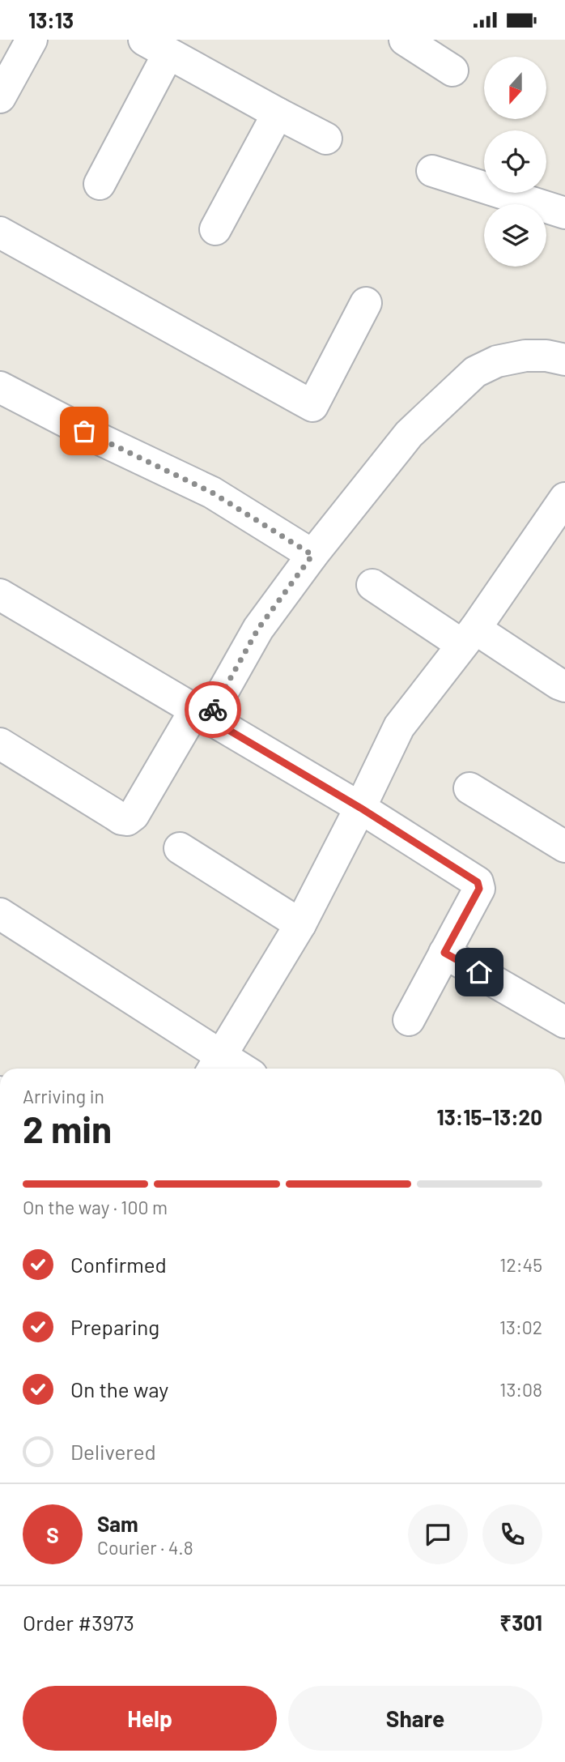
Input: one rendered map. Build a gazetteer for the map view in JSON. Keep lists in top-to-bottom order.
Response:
{
  "north": "bottom",
  "page": {
    "status": "13:13",
    "heading": ["2 min", "Arriving in", "13:15–13:20"],
    "panel": [
      "Sam",
      "Courier · 4.8",
      "Order #3973",
      "₹301"
    ],
    "bar": "On the way · 100 m",
    "list": [
      ["Confirmed", "12:45"],
      ["Preparing", "13:02"],
      ["On the way", "13:08"],
      "Delivered"
    ],
    "round": "S",
    "buttons": ["Help", "Share"]
  }
}
